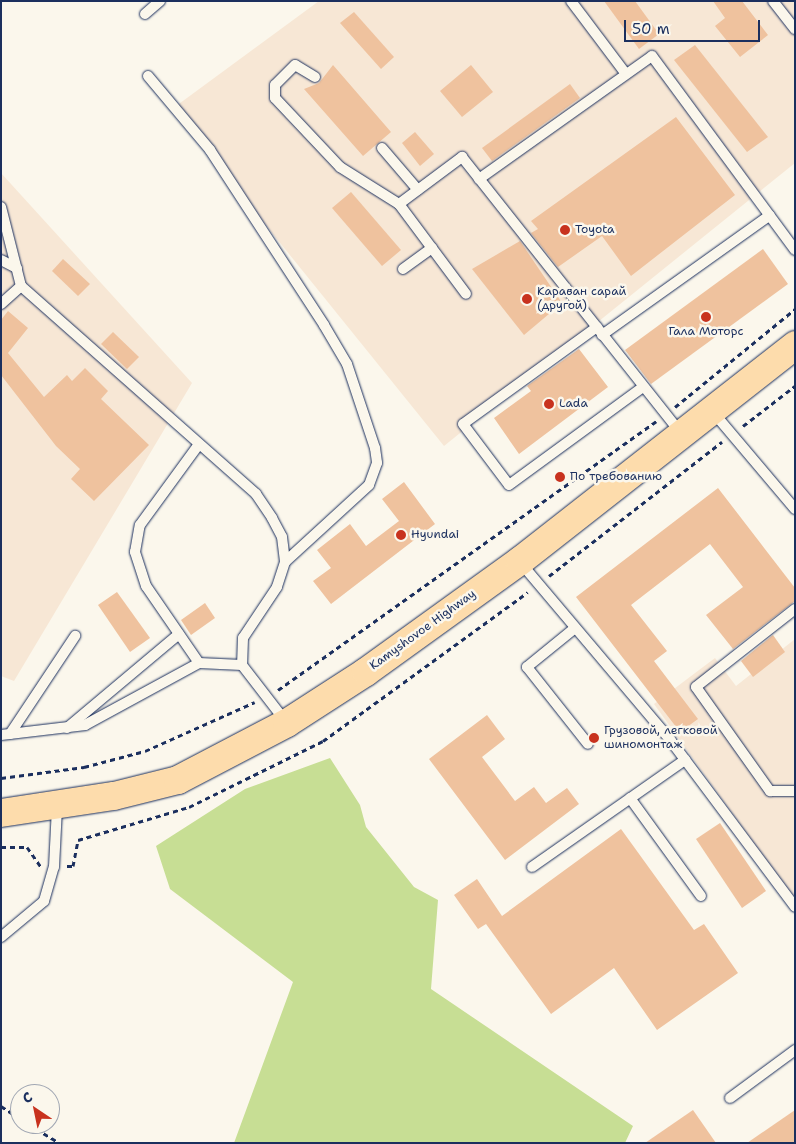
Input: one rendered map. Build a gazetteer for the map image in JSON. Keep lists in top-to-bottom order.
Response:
{
  "streets": {
    "main road": ["Kamyshovoe Highway"]
  },
  "places": [
    "Toyota",
    "Караван сарай (другой)",
    "Гала Моторс",
    "Lada",
    "По требованию",
    "Hyundai",
    "Грузовой, легковой шиномонтаж"
  ],
  "scale_bar": "50 m",
  "north": "top left"
}
